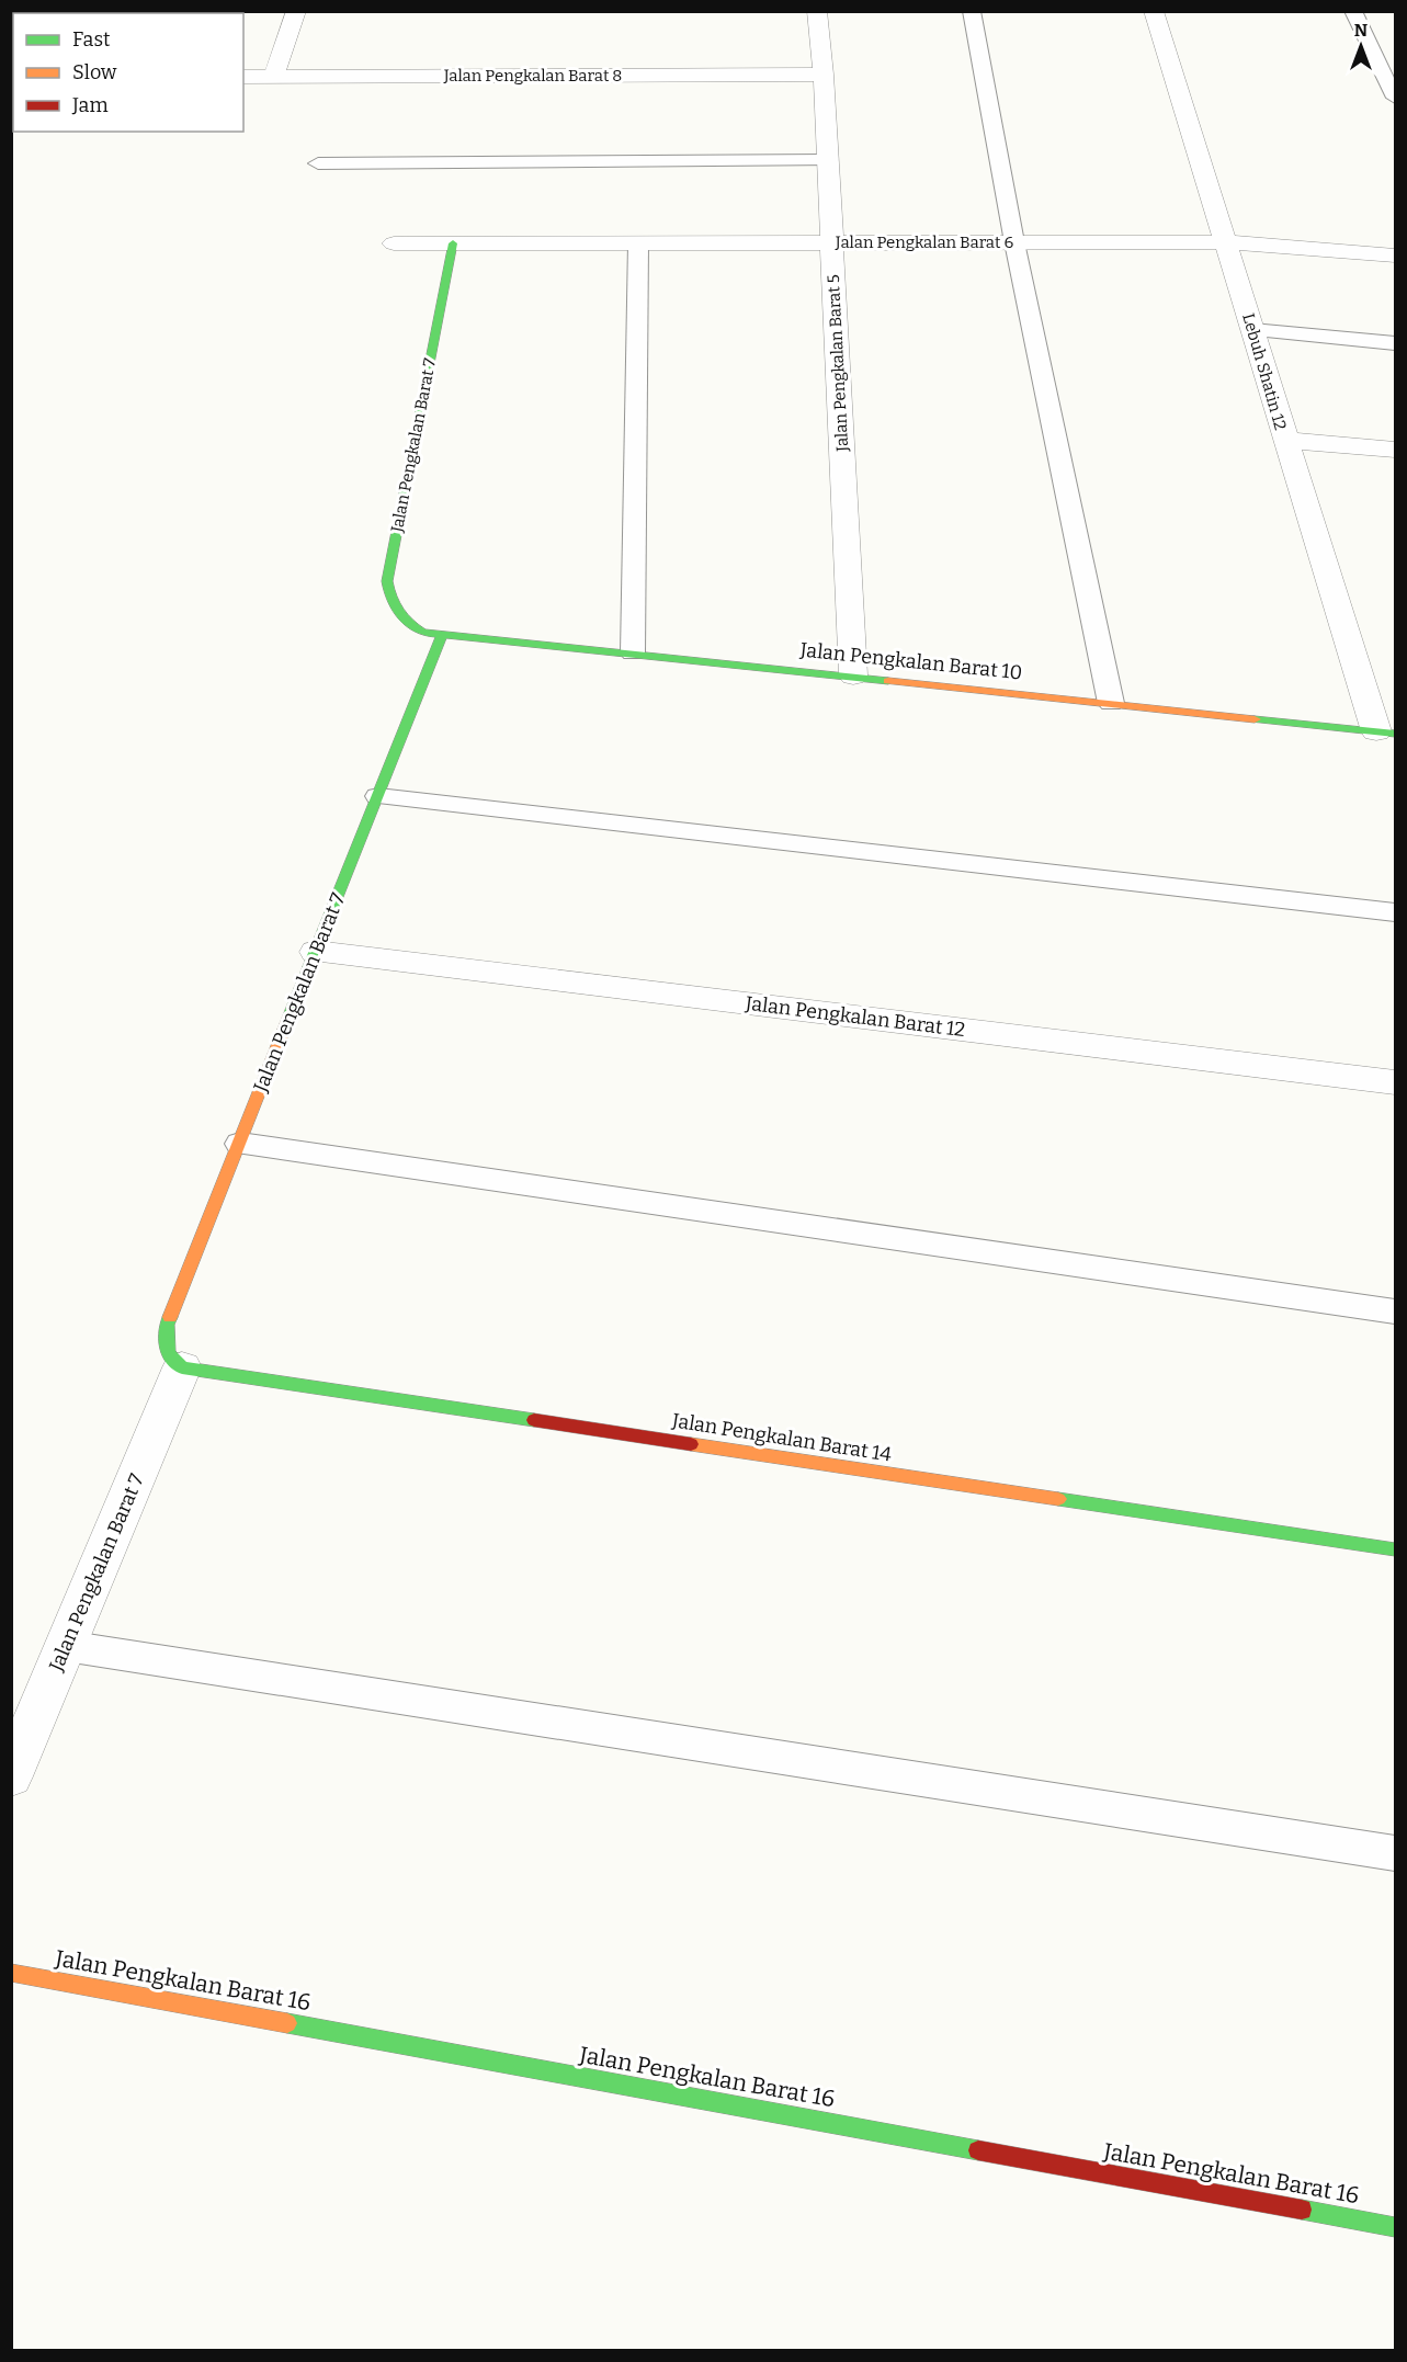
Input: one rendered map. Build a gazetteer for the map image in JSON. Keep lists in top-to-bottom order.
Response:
{
  "streets": {
    "street": [
      "Jalan Pengkalan Barat 8",
      "Jalan Pengkalan Barat 6",
      "Jalan Pengkalan Barat 5",
      "Lebuh Shatin 12",
      "Jalan Pengkalan Barat 7",
      "Jalan Pengkalan Barat 10",
      "Jalan Pengkalan Barat 12",
      "Jalan Pengkalan Barat 14",
      "Jalan Pengkalan Barat 16"
    ]
  },
  "crossings": [
    ["Jalan Pengkalan Barat 8", "Jalan Pengkalan Barat 5"],
    ["Jalan Pengkalan Barat 6", "Jalan Pengkalan Barat 5"],
    ["Jalan Pengkalan Barat 6", "Lebuh Shatin 12"],
    ["Jalan Pengkalan Barat 6", "Jalan Pengkalan Barat 7"],
    ["Jalan Pengkalan Barat 5", "Jalan Pengkalan Barat 10"],
    ["Lebuh Shatin 12", "Jalan Pengkalan Barat 10"],
    ["Jalan Pengkalan Barat 7", "Jalan Pengkalan Barat 10"],
    ["Jalan Pengkalan Barat 7", "Jalan Pengkalan Barat 12"],
    ["Jalan Pengkalan Barat 7", "Jalan Pengkalan Barat 14"]
  ],
  "legend": ["Fast", "Slow", "Jam"],
  "north": "top"
}
